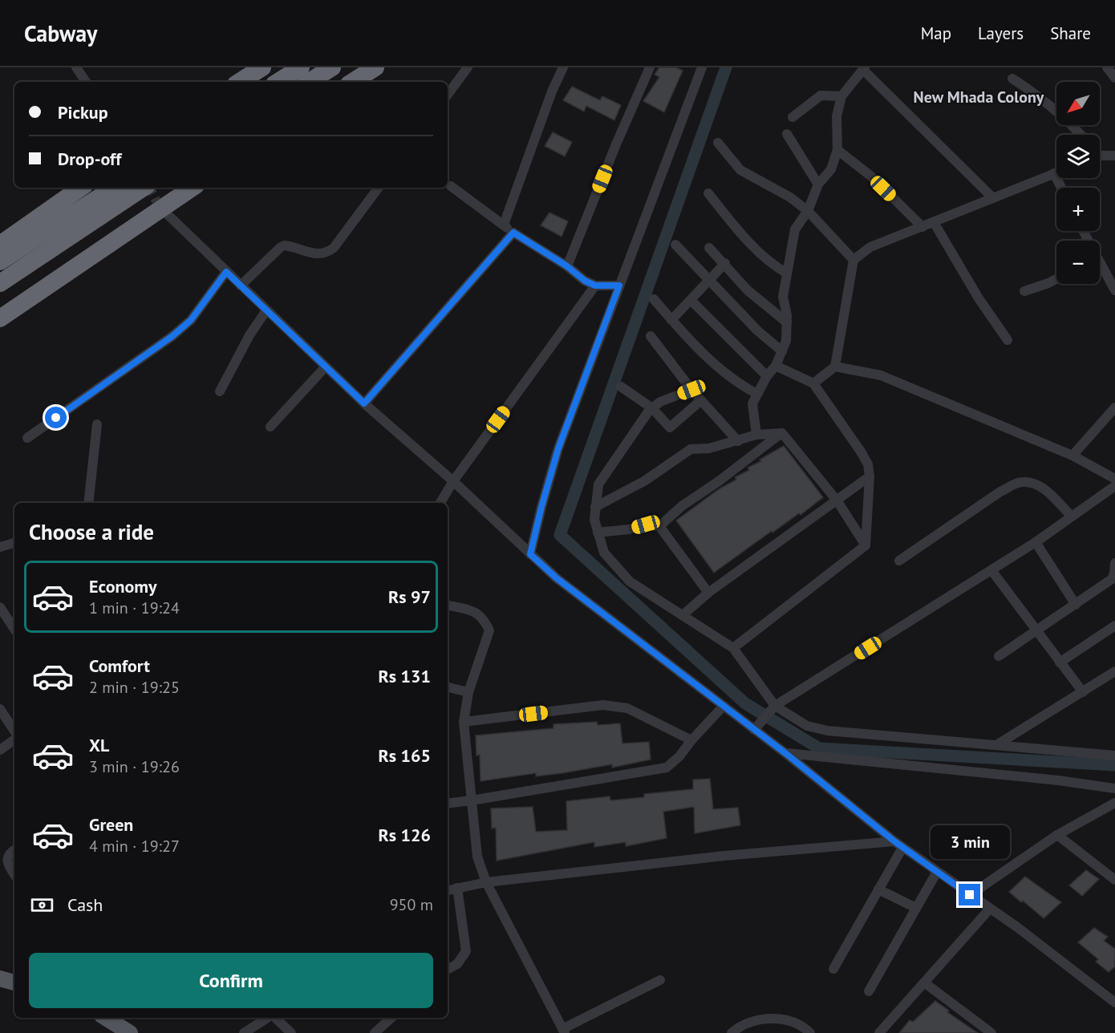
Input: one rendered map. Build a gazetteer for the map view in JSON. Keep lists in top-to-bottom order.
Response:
{
  "districts": ["New Mhada Colony"],
  "north": "bottom left",
  "page": {
    "header": "Cabway",
    "nav": ["Map", "Layers", "Share"],
    "map_buttons": ["+", "−"],
    "banner": ["Pickup", "Drop-off"],
    "heading": "Choose a ride",
    "list": [
      {
        "name": "Economy",
        "note": "1 min · 19:24",
        "value": "Rs 97"
      },
      {
        "name": "Comfort",
        "note": "2 min · 19:25",
        "value": "Rs 131"
      },
      {
        "name": "XL",
        "note": "3 min · 19:26",
        "value": "Rs 165"
      },
      {
        "name": "Green",
        "note": "4 min · 19:27",
        "value": "Rs 126"
      }
    ],
    "bubble": "3 min",
    "pay": ["Cash", "950 m"],
    "buttons": "Confirm"
  }
}
